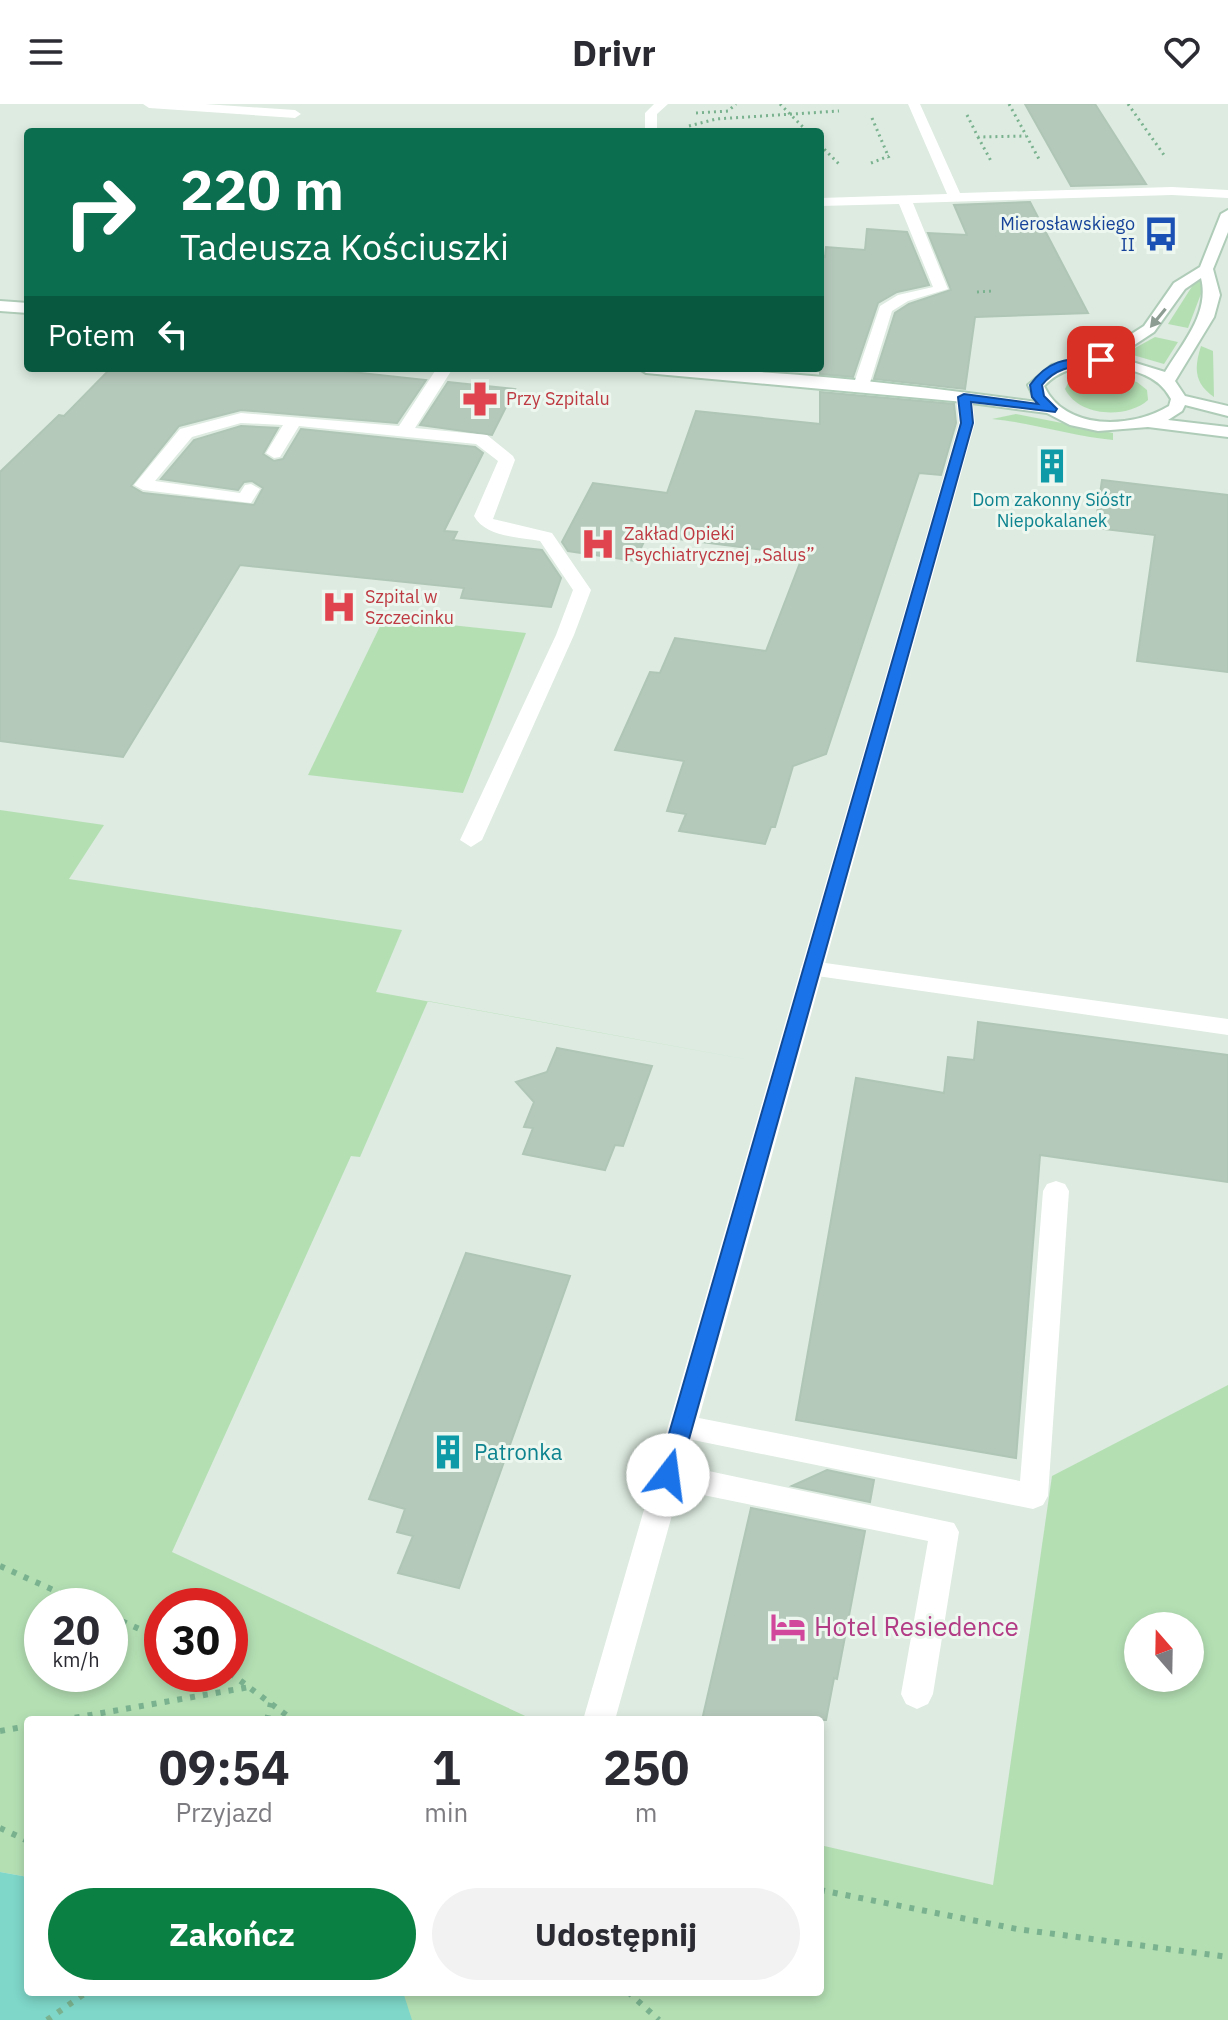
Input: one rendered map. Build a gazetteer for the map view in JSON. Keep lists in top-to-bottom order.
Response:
{
  "places": {
    "bus stop": ["Mierosławskiego II"],
    "pharmacy": ["Przy Szpitalu"],
    "building": ["Dom zakonny Sióstr Niepokalanek", "Patronka"],
    "hospital": ["Zakład Opieki Psychiatrycznej „Salus”", "Szpital w Szczecinku"],
    "hotel": ["Hotel Resiedence"]
  },
  "north": "top",
  "page": {
    "header": "Drivr",
    "turn": ["220 m", "Tadeusza Kościuszki"],
    "then": "Potem",
    "speed": "20 km/h",
    "limit": "30",
    "eta": [
      "09:54",
      "Przyjazd",
      "1",
      "min",
      "250",
      "m"
    ],
    "buttons": ["Zakończ", "Udostępnij"]
  }
}
